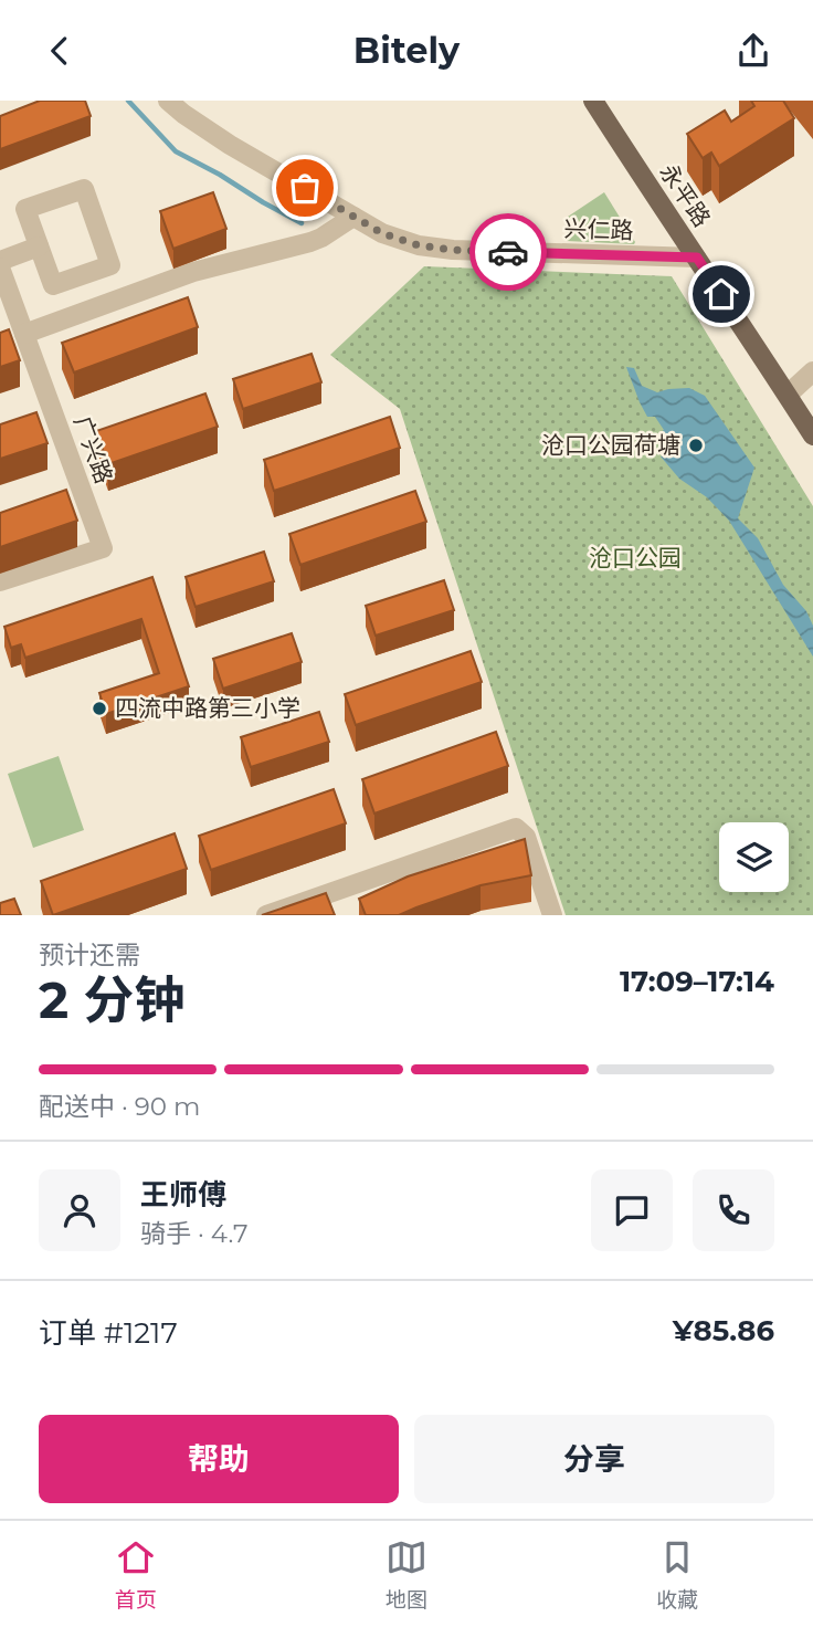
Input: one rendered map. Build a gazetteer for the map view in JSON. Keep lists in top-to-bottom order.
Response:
{
  "streets": {
    "main road": ["永平路"],
    "street": ["兴仁路", "广兴路"]
  },
  "crossings": [
    ["永平路", "兴仁路"]
  ],
  "parks": ["沧口公园"],
  "places": ["沧口公园荷塘", "四流中路第三小学"],
  "page": {
    "header": "Bitely",
    "heading": ["2 分钟", "预计还需", "17:09–17:14"],
    "panel": [
      "王师傅",
      "骑手 · 4.7",
      "订单 #1217",
      "¥85.86"
    ],
    "bar": "配送中 · 90 m",
    "buttons": ["帮助", "分享"],
    "tabs": ["首页", "地图", "收藏"]
  }
}
